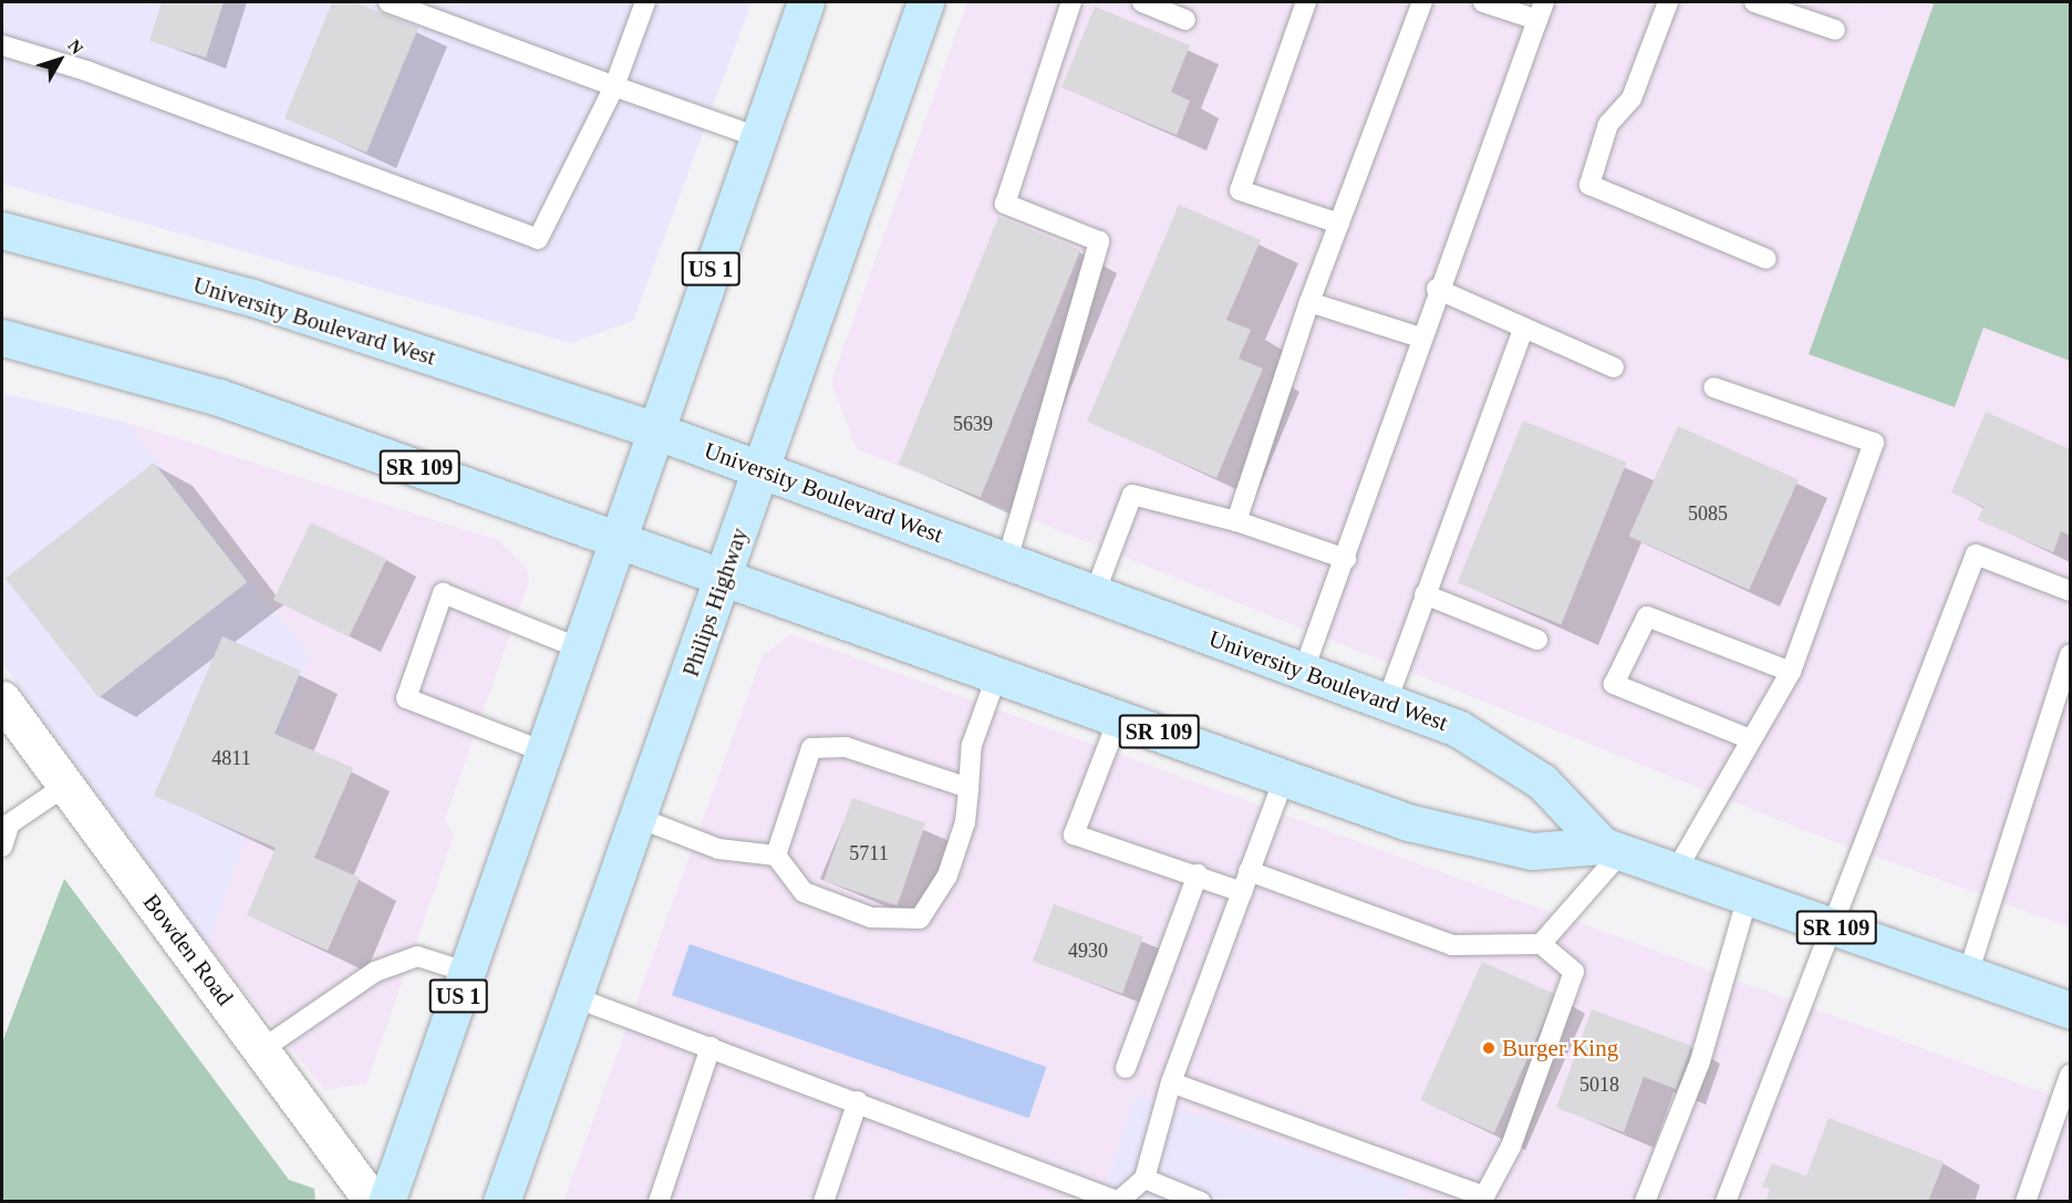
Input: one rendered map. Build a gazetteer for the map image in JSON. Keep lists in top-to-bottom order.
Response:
{
  "streets": {
    "main road": [
      "US 1",
      "University Boulevard West",
      "SR 109",
      "Philips Highway"
    ],
    "street": ["Bowden Road"]
  },
  "crossings": [
    ["US 1", "University Boulevard West"],
    ["University Boulevard West", "Philips Highway"]
  ],
  "places": ["Burger King"],
  "house_numbers": [
    "5639",
    "5085",
    "4811",
    "5711",
    "4930",
    "5018"
  ],
  "north": "top right"
}
